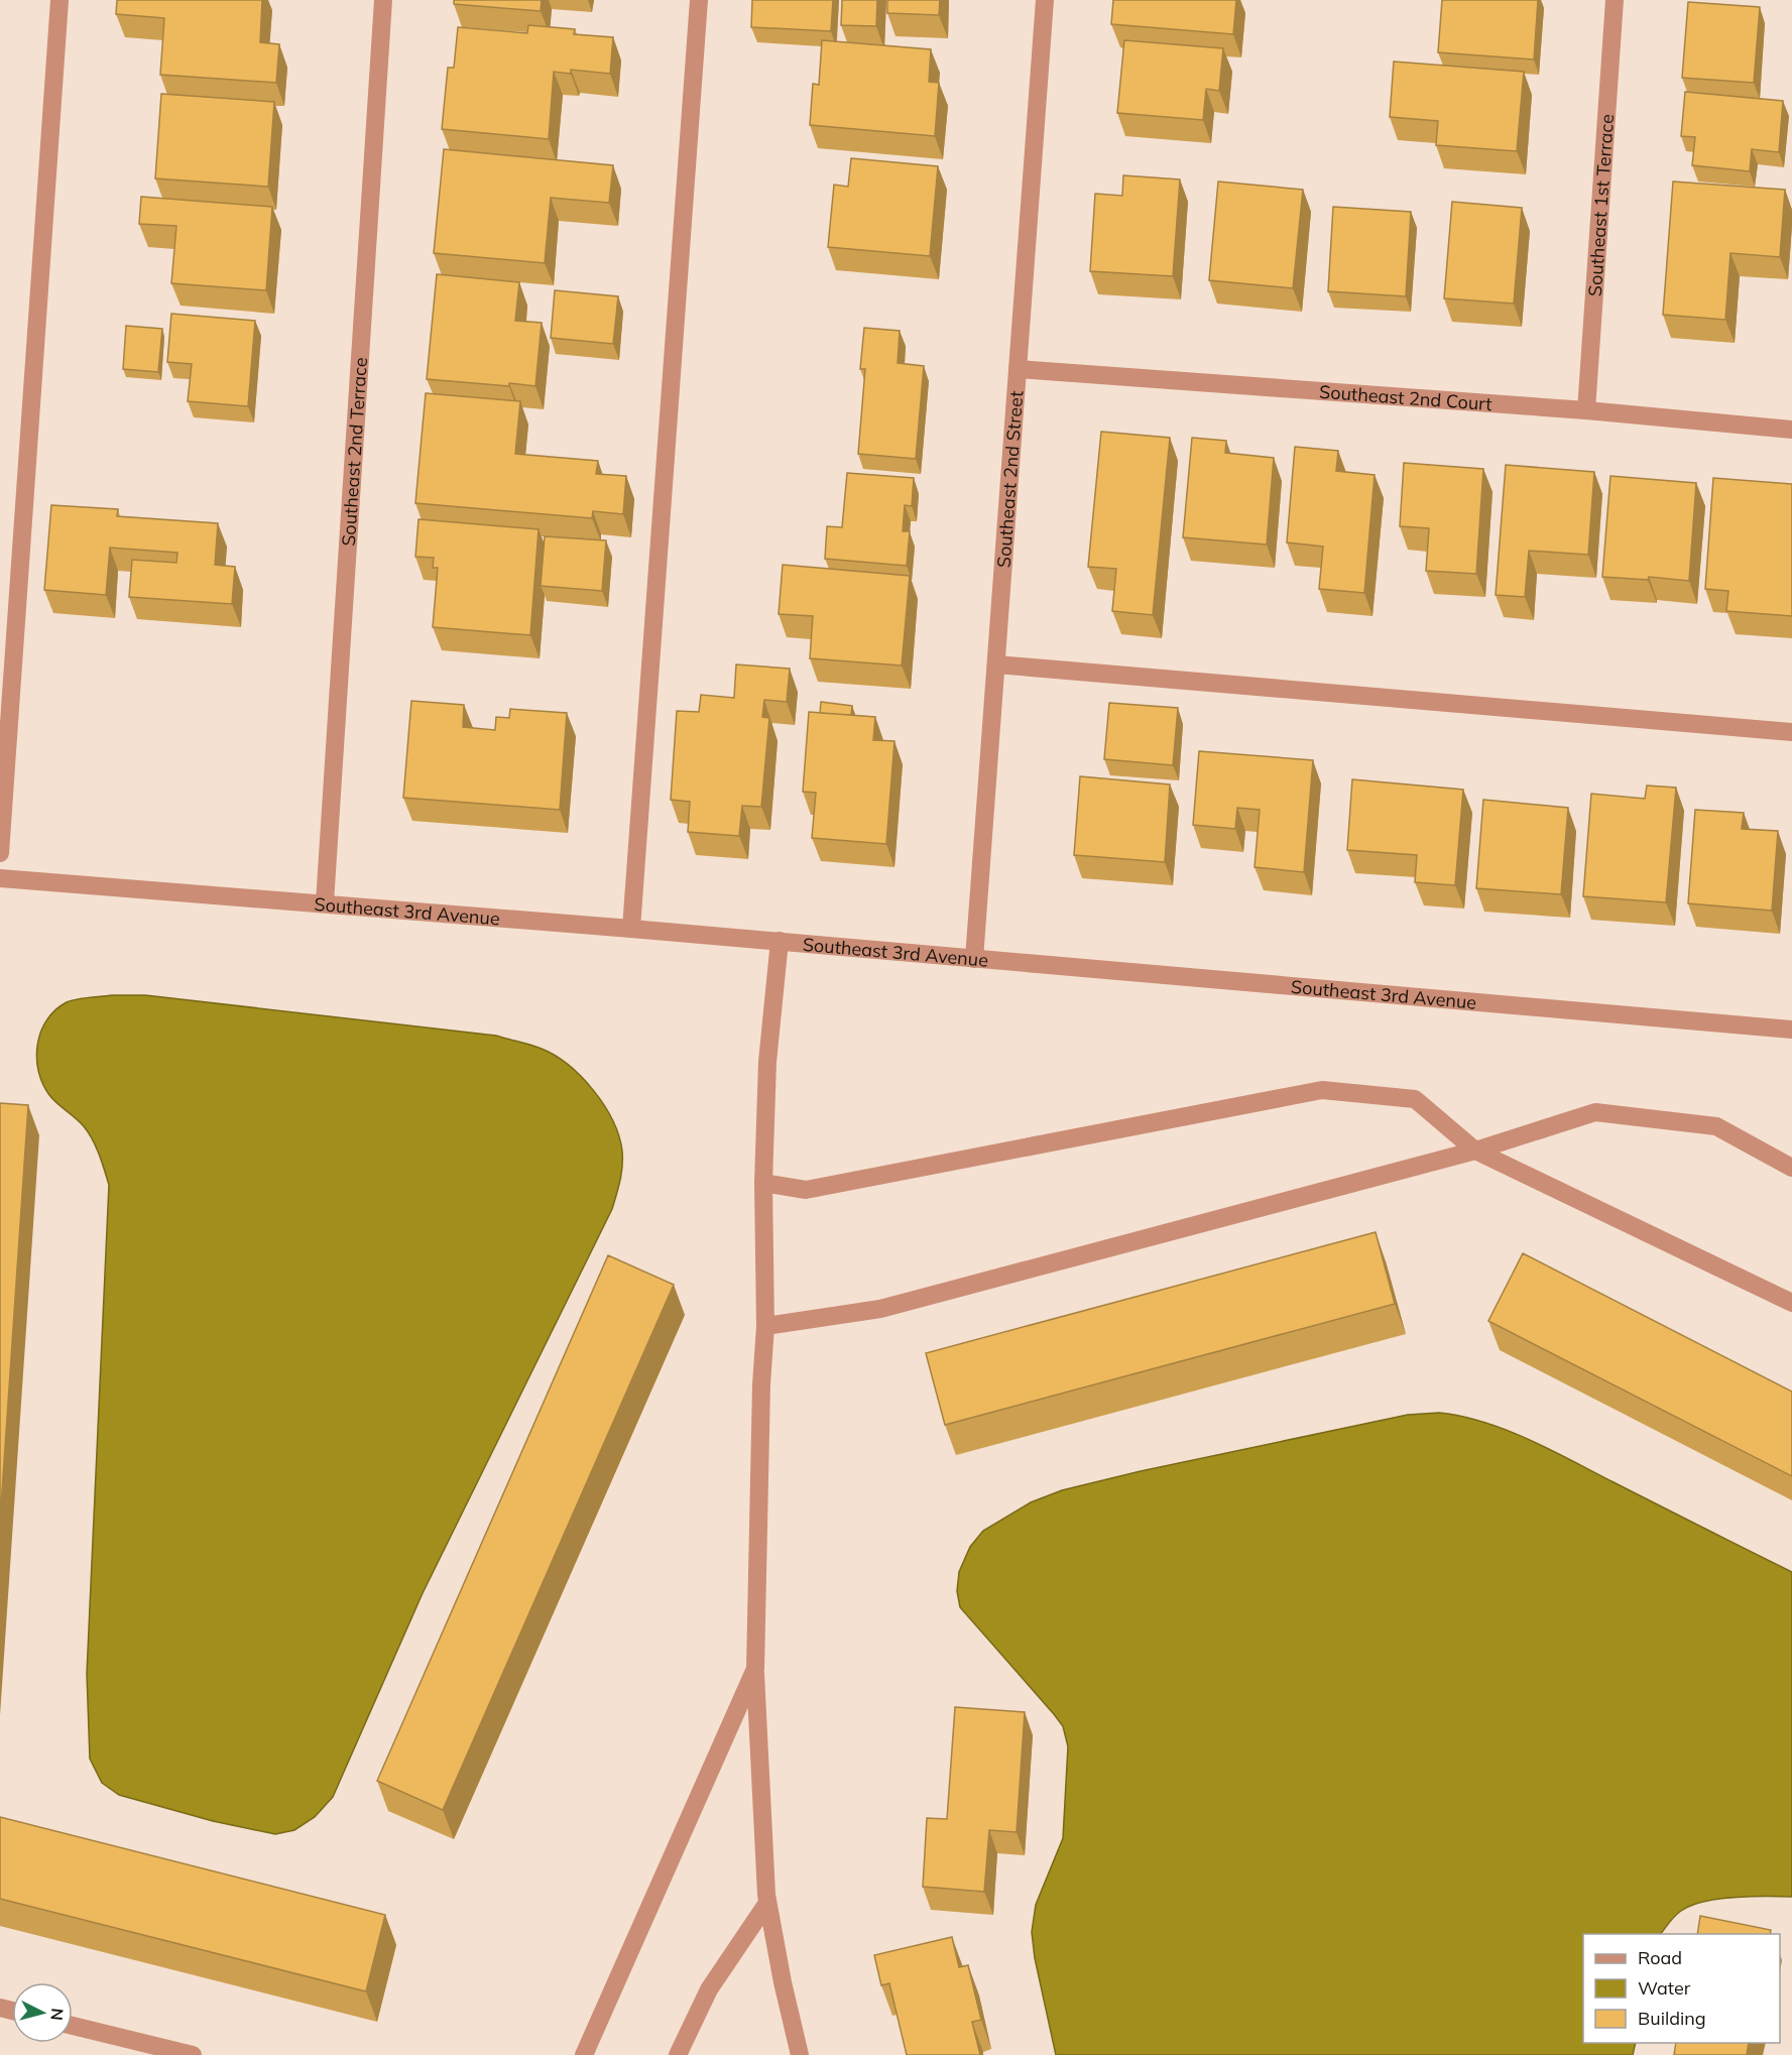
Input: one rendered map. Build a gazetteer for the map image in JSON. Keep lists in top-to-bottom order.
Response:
{
  "streets": {
    "street": [
      "Southeast 1st Terrace",
      "Southeast 2nd Court",
      "Southeast 2nd Terrace",
      "Southeast 2nd Street",
      "Southeast 3rd Avenue"
    ]
  },
  "crossings": [
    ["Southeast 1st Terrace", "Southeast 2nd Court"],
    ["Southeast 2nd Court", "Southeast 2nd Street"],
    ["Southeast 2nd Terrace", "Southeast 3rd Avenue"],
    ["Southeast 2nd Street", "Southeast 3rd Avenue"]
  ],
  "legend": ["Road", "Water", "Building"],
  "north": "right"
}
